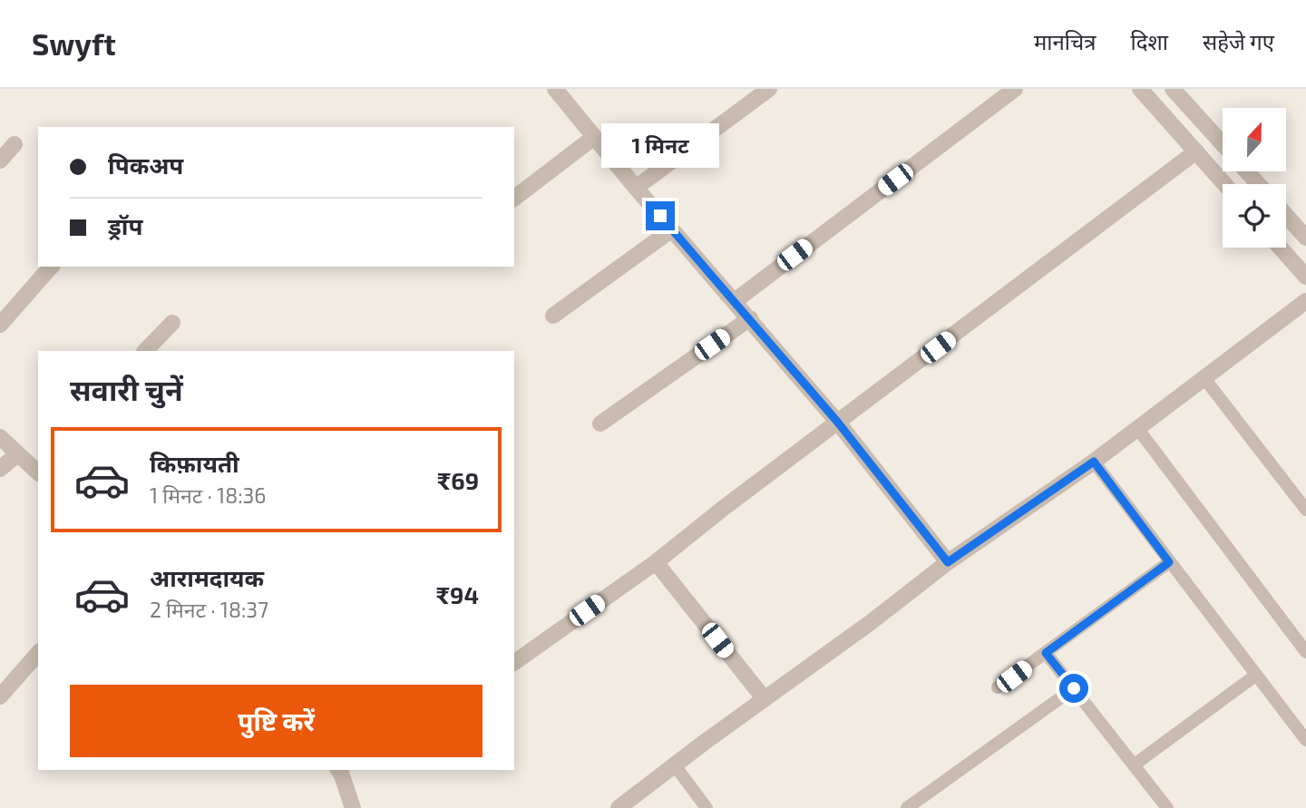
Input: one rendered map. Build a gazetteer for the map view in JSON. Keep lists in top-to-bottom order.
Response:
{
  "north": "top",
  "page": {
    "header": "Swyft",
    "nav": ["मानचित्र", "दिशा", "सहेजे गए"],
    "bubble": "1 मिनट",
    "banner": ["पिकअप", "ड्रॉप"],
    "heading": "सवारी चुनें",
    "list": [
      {
        "name": "किफ़ायती",
        "note": "1 मिनट · 18:36",
        "value": "₹69"
      },
      {
        "name": "आरामदायक",
        "note": "2 मिनट · 18:37",
        "value": "₹94"
      }
    ],
    "buttons": "पुष्टि करें"
  }
}
